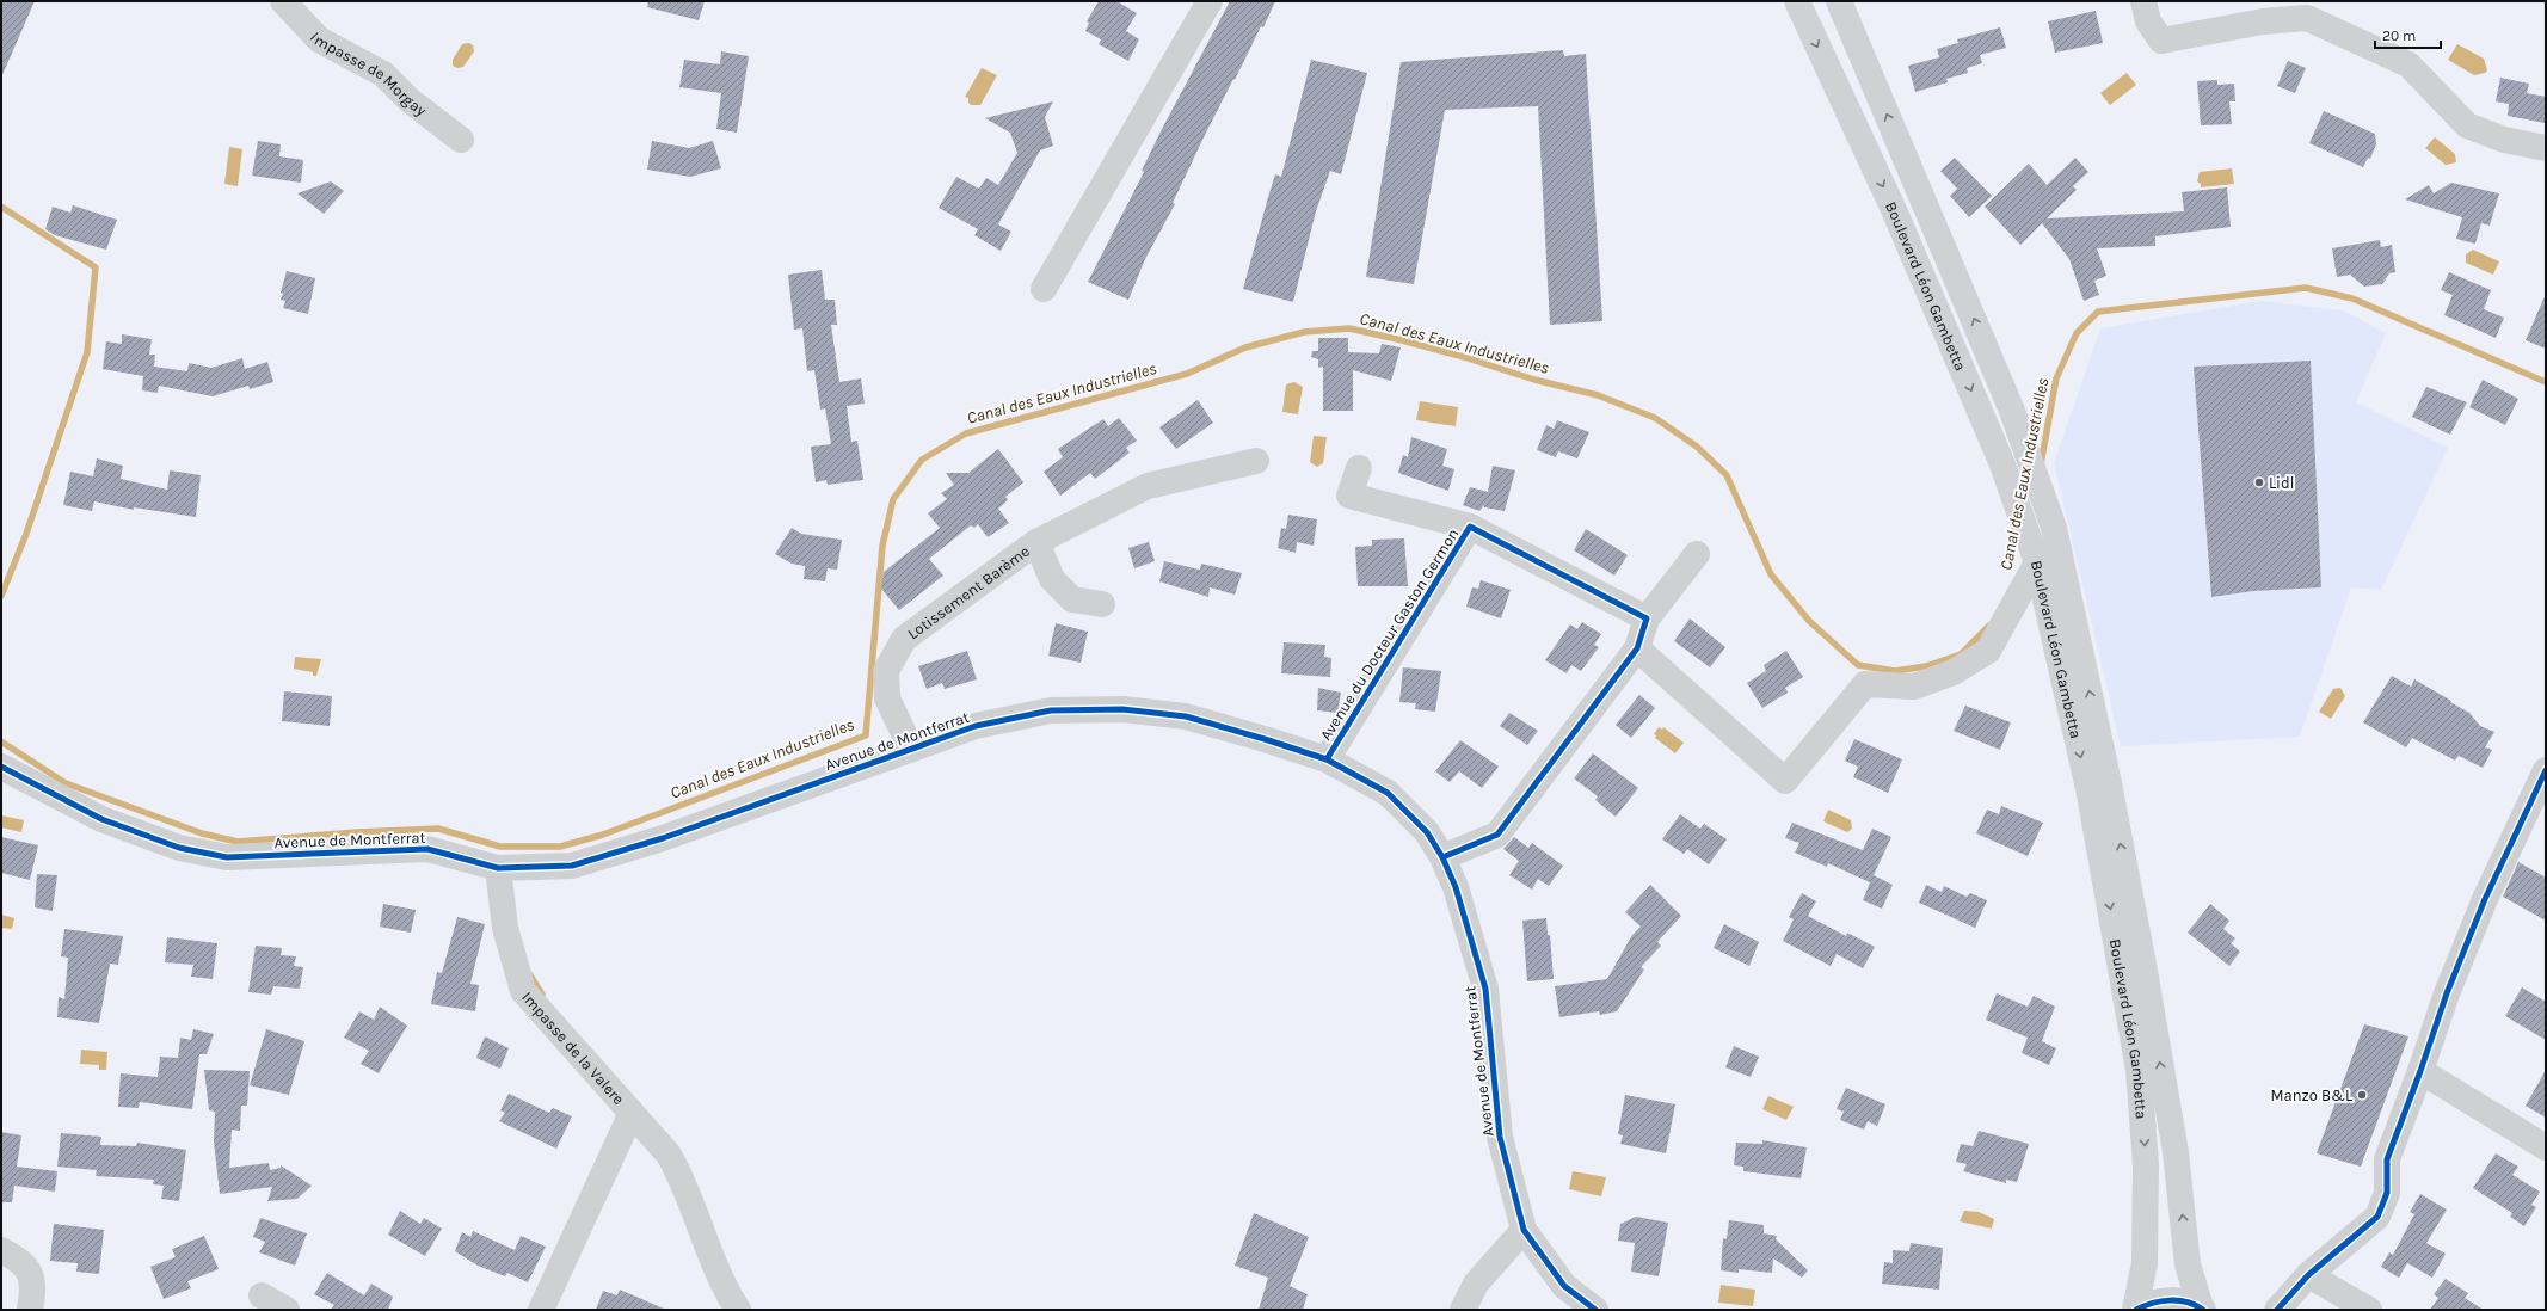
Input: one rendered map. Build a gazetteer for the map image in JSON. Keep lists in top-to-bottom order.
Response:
{
  "streets": {
    "main road": ["Boulevard Léon Gambetta"],
    "street": [
      "Impasse de Morgay",
      "Lotissement Barème",
      "Avenue du Docteur Gaston Germon",
      "Avenue de Montferrat",
      "Impasse de la Valere"
    ]
  },
  "crossings": [
    ["Lotissement Barème", "Avenue de Montferrat"],
    ["Avenue du Docteur Gaston Germon", "Avenue de Montferrat"],
    ["Avenue de Montferrat", "Impasse de la Valere"]
  ],
  "water": ["Canal des Eaux Industrielles"],
  "places": ["Lidl", "Manzo B&L"],
  "scale_bar": "20 m"
}
